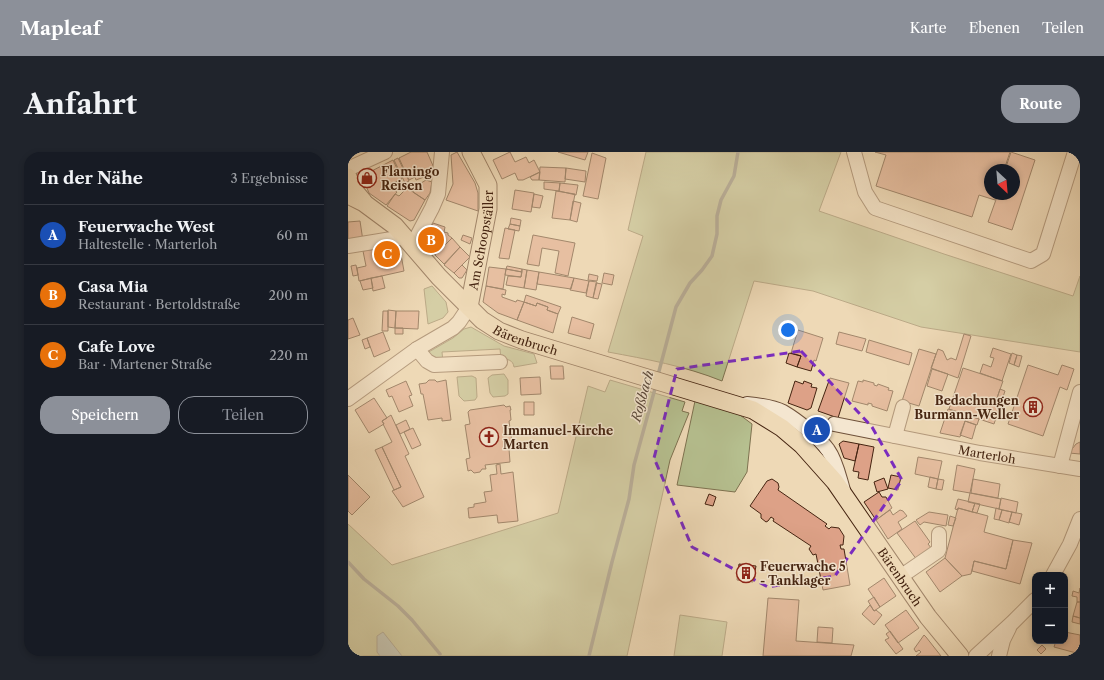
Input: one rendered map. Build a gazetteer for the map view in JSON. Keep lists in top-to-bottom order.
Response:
{
  "streets": {
    "main road": ["Am Schoopställer", "Bärenbruch"],
    "street": ["Marterloh"]
  },
  "crossings": [
    ["Am Schoopställer", "Bärenbruch"]
  ],
  "water": ["Roßbach"],
  "places": {
    "shop": ["Flamingo Reisen"],
    "building": ["Bedachungen Burmann-Weller", "Feuerwache 5 - Tanklager"],
    "church": ["Immanuel-Kirche Marten"]
  },
  "north": "bottom right",
  "page": {
    "header": "Mapleaf",
    "nav": ["Karte", "Ebenen", "Teilen"],
    "buttons": [
      "Route",
      ["Speichern", "Teilen"]
    ],
    "title": "Anfahrt",
    "heading": ["In der Nähe", "3 Ergebnisse"],
    "list": [
      {
        "mark": "A",
        "name": "Feuerwache West",
        "note": "Haltestelle · Marterloh",
        "value": "60 m"
      },
      {
        "mark": "B",
        "name": "Casa Mia",
        "note": "Restaurant · Bertoldstraße",
        "value": "200 m"
      },
      {
        "mark": "C",
        "name": "Cafe Love",
        "note": "Bar · Martener Straße",
        "value": "220 m"
      }
    ],
    "pins": ["B", "C", "A"],
    "map_buttons": ["+", "−"]
  }
}
